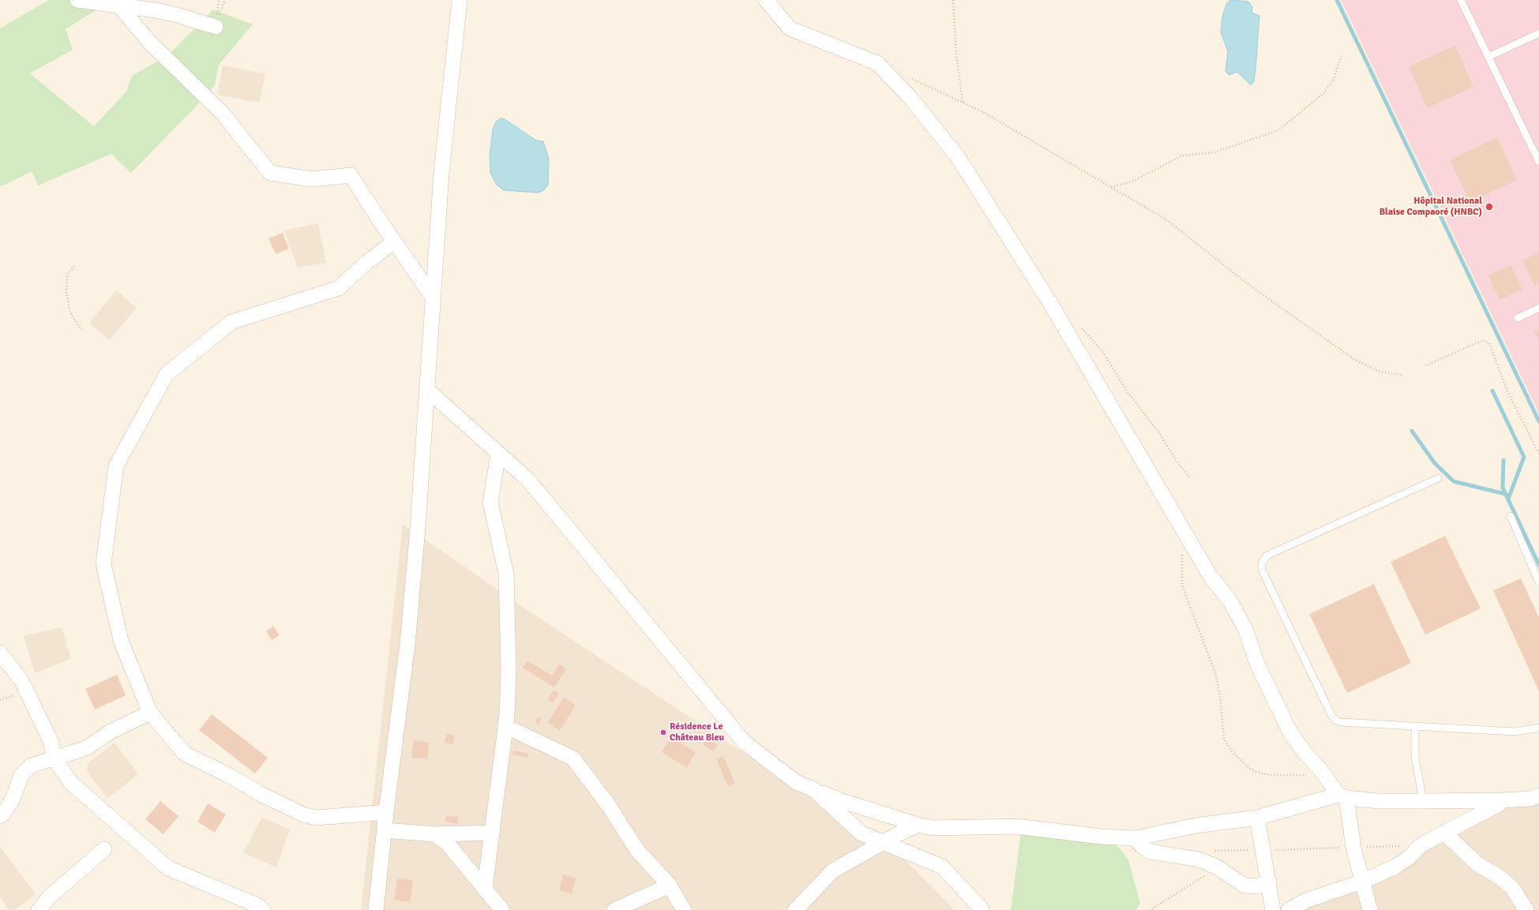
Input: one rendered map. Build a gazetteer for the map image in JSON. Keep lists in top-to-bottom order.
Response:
{
  "places": ["Hôpital National Blaise Compaoré (HNBC)", "Résidence Le Château Bleu"]
}
